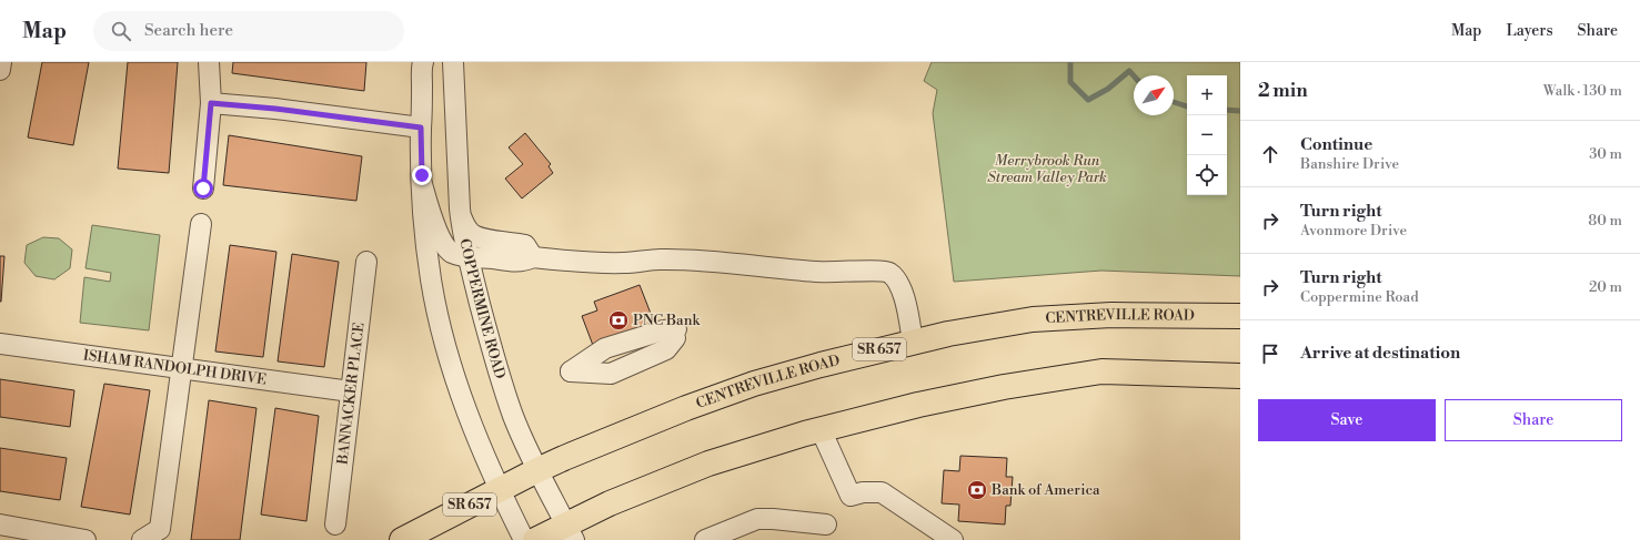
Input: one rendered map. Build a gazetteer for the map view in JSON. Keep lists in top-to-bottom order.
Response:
{
  "streets": {
    "main road": ["CENTREVILLE ROAD", "SR 657"],
    "street": ["COPPERMINE ROAD", "ISHAM RANDOLPH DRIVE", "BANNACKER PLACE"]
  },
  "crossings": [
    ["COPPERMINE ROAD", "CENTREVILLE ROAD"],
    ["ISHAM RANDOLPH DRIVE", "BANNACKER PLACE"]
  ],
  "parks": ["Merrybrook Run Stream Valley Park"],
  "places": {
    "bank": ["PNC Bank", "Bank of America"]
  },
  "north": "top right",
  "page": {
    "header": "Map",
    "search": "Search here",
    "nav": ["Map", "Layers", "Share"],
    "heading": ["2 min", "Walk · 130 m"],
    "map_buttons": ["+", "−"],
    "list": [
      ["Continue", "Banshire Drive", "30 m"],
      ["Turn right", "Avonmore Drive", "80 m"],
      ["Turn right", "Coppermine Road", "20 m"],
      "Arrive at destination"
    ],
    "buttons": ["Save", "Share"]
  }
}
